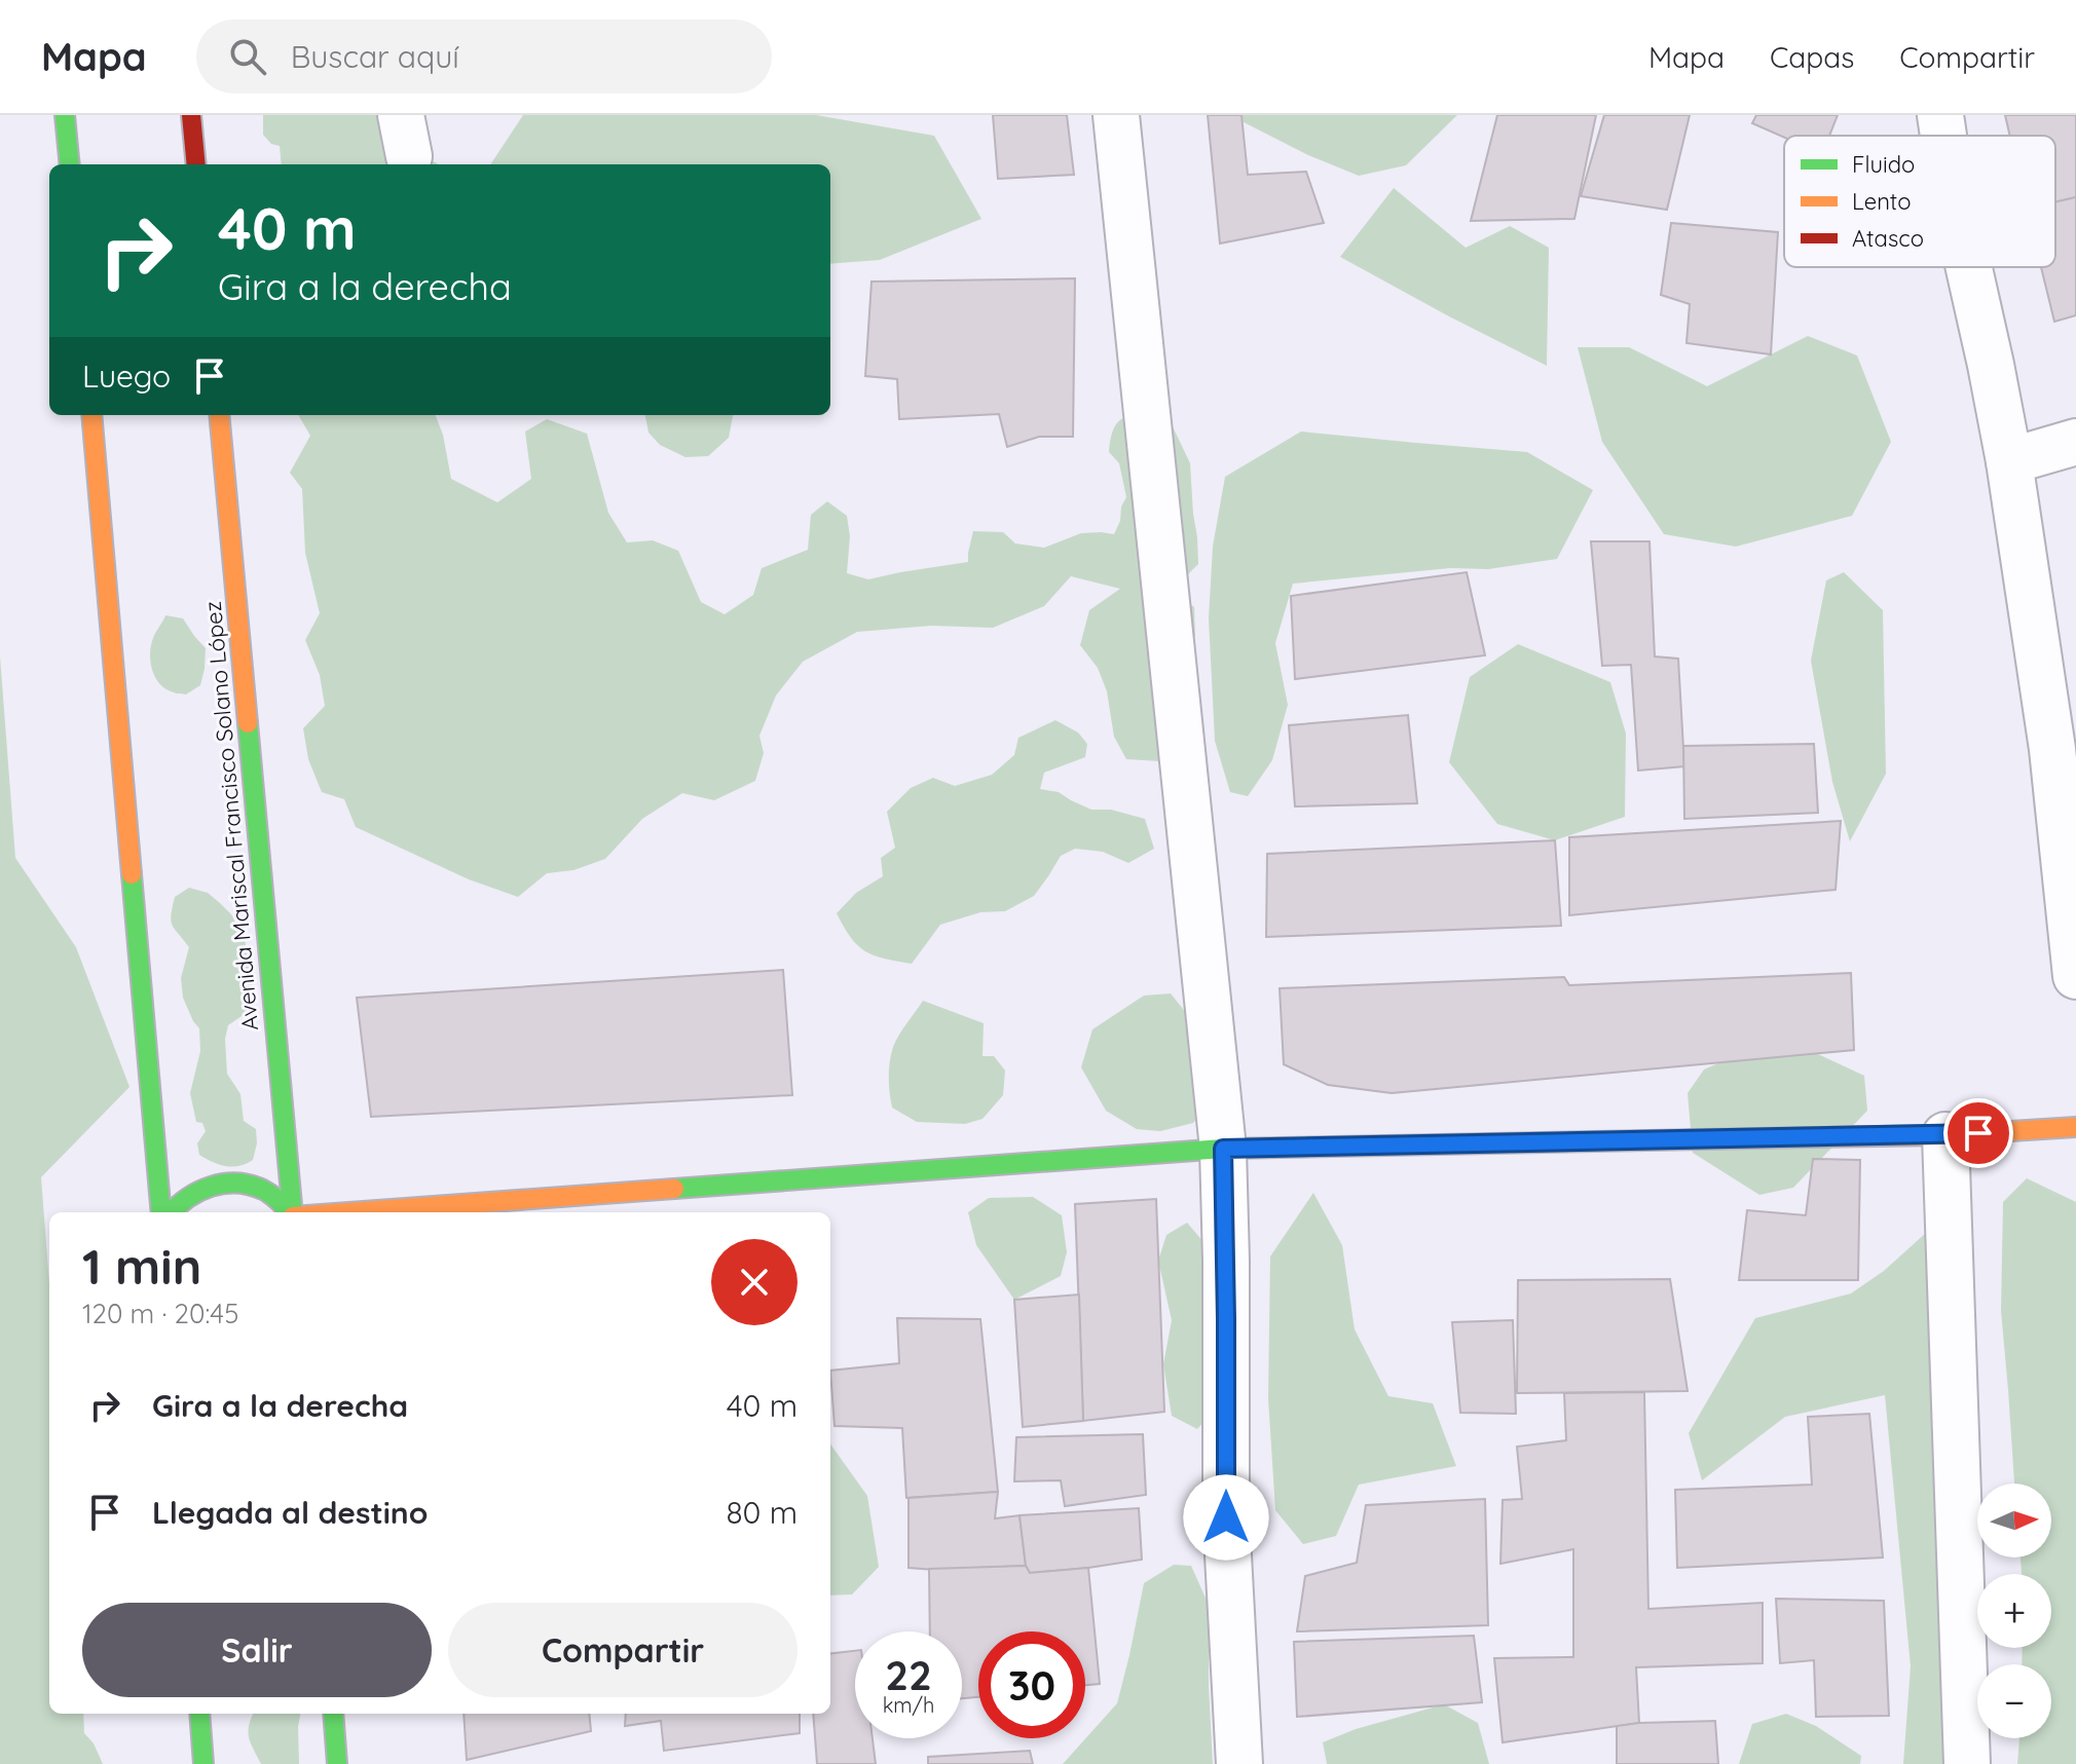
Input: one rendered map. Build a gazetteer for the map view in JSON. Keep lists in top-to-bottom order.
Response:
{
  "streets": {
    "main road": ["Avenida Mariscal Francisco Solano López"]
  },
  "legend": ["Fluido", "Lento", "Atasco"],
  "north": "right",
  "page": {
    "header": "Mapa",
    "search": "Buscar aquí",
    "nav": ["Mapa", "Capas", "Compartir"],
    "turn": ["40 m", "Gira a la derecha"],
    "then": "Luego",
    "heading": ["1 min", "120 m · 20:45"],
    "list": [
      {
        "name": "Gira a la derecha",
        "value": "40 m"
      },
      {
        "name": "Llegada al destino",
        "value": "80 m"
      }
    ],
    "map_buttons": ["+", "−"],
    "buttons": ["Salir", "Compartir"],
    "speed": "22 km/h",
    "limit": "30"
  }
}
